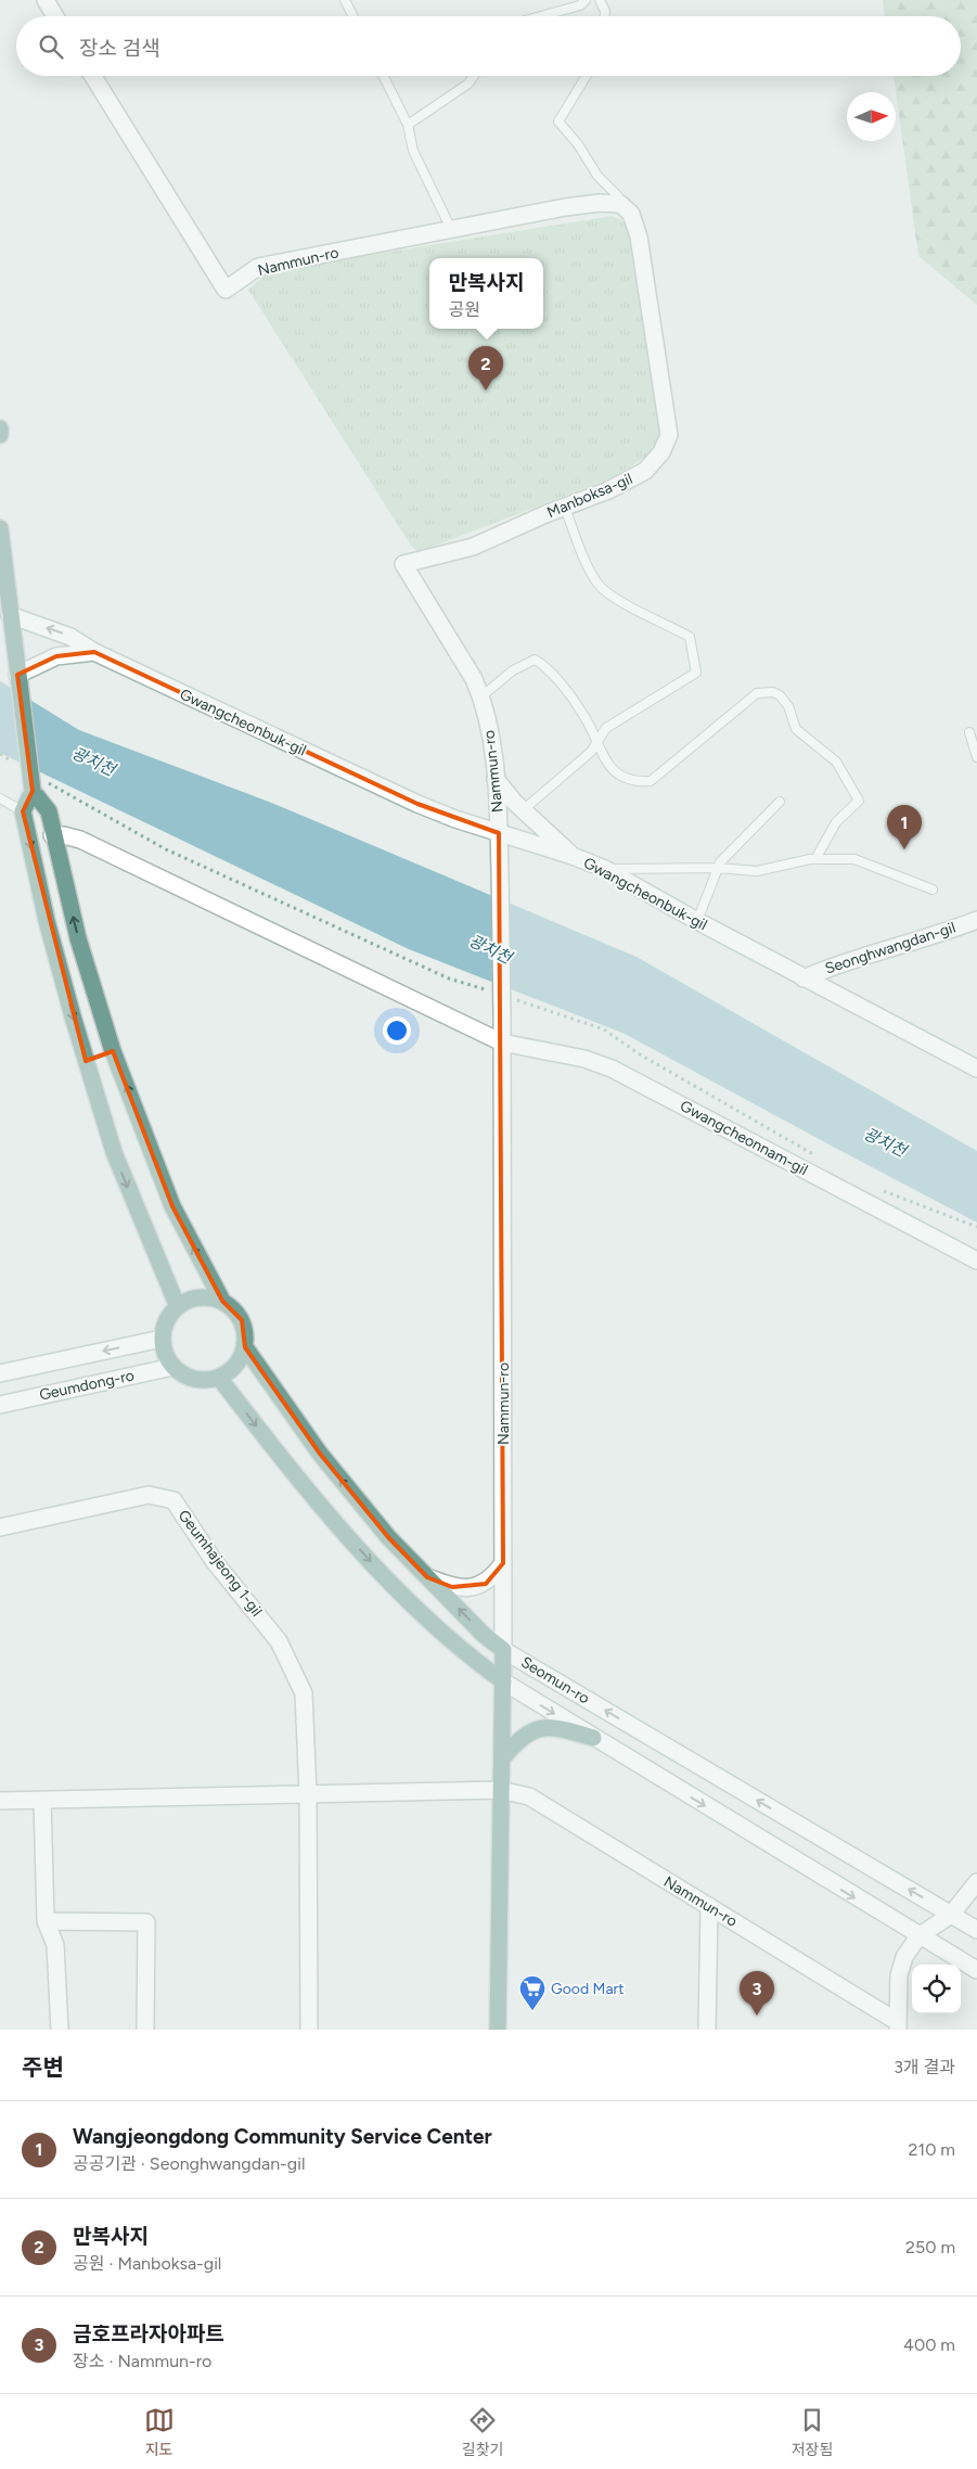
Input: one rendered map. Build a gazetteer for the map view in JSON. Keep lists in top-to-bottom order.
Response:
{
  "streets": {
    "main road": ["Nammun-ro", "Seomun-ro"],
    "street": [
      "Manboksa-gil",
      "Gwangcheonbuk-gil",
      "Seonghwangdan-gil",
      "Gwangcheonnam-gil",
      "Geumdong-ro",
      "Geumhajeong 1-gil"
    ]
  },
  "crossings": [
    ["Nammun-ro", "Manboksa-gil"],
    ["Nammun-ro", "Gwangcheonbuk-gil"],
    ["Nammun-ro", "Gwangcheonnam-gil"],
    ["Nammun-ro", "Seomun-ro"],
    ["Gwangcheonbuk-gil", "Seonghwangdan-gil"],
    ["Geumdong-ro", "Seomun-ro"]
  ],
  "water": ["광치천"],
  "places": {
    "supermarket": ["Good Mart"]
  },
  "north": "right",
  "page": {
    "search": "장소 검색",
    "popup": ["만복사지", "공원"],
    "pins": ["2", "1", "3"],
    "heading": ["주변", "3개 결과"],
    "list": [
      {
        "mark": "1",
        "name": "Wangjeongdong Community Service Center",
        "note": "공공기관 · Seonghwangdan-gil",
        "value": "210 m"
      },
      {
        "mark": "2",
        "name": "만복사지",
        "note": "공원 · Manboksa-gil",
        "value": "250 m"
      },
      {
        "mark": "3",
        "name": "금호프라자아파트",
        "note": "장소 · Nammun-ro",
        "value": "400 m"
      }
    ],
    "nav": ["지도", "길찾기", "저장됨"]
  }
}
